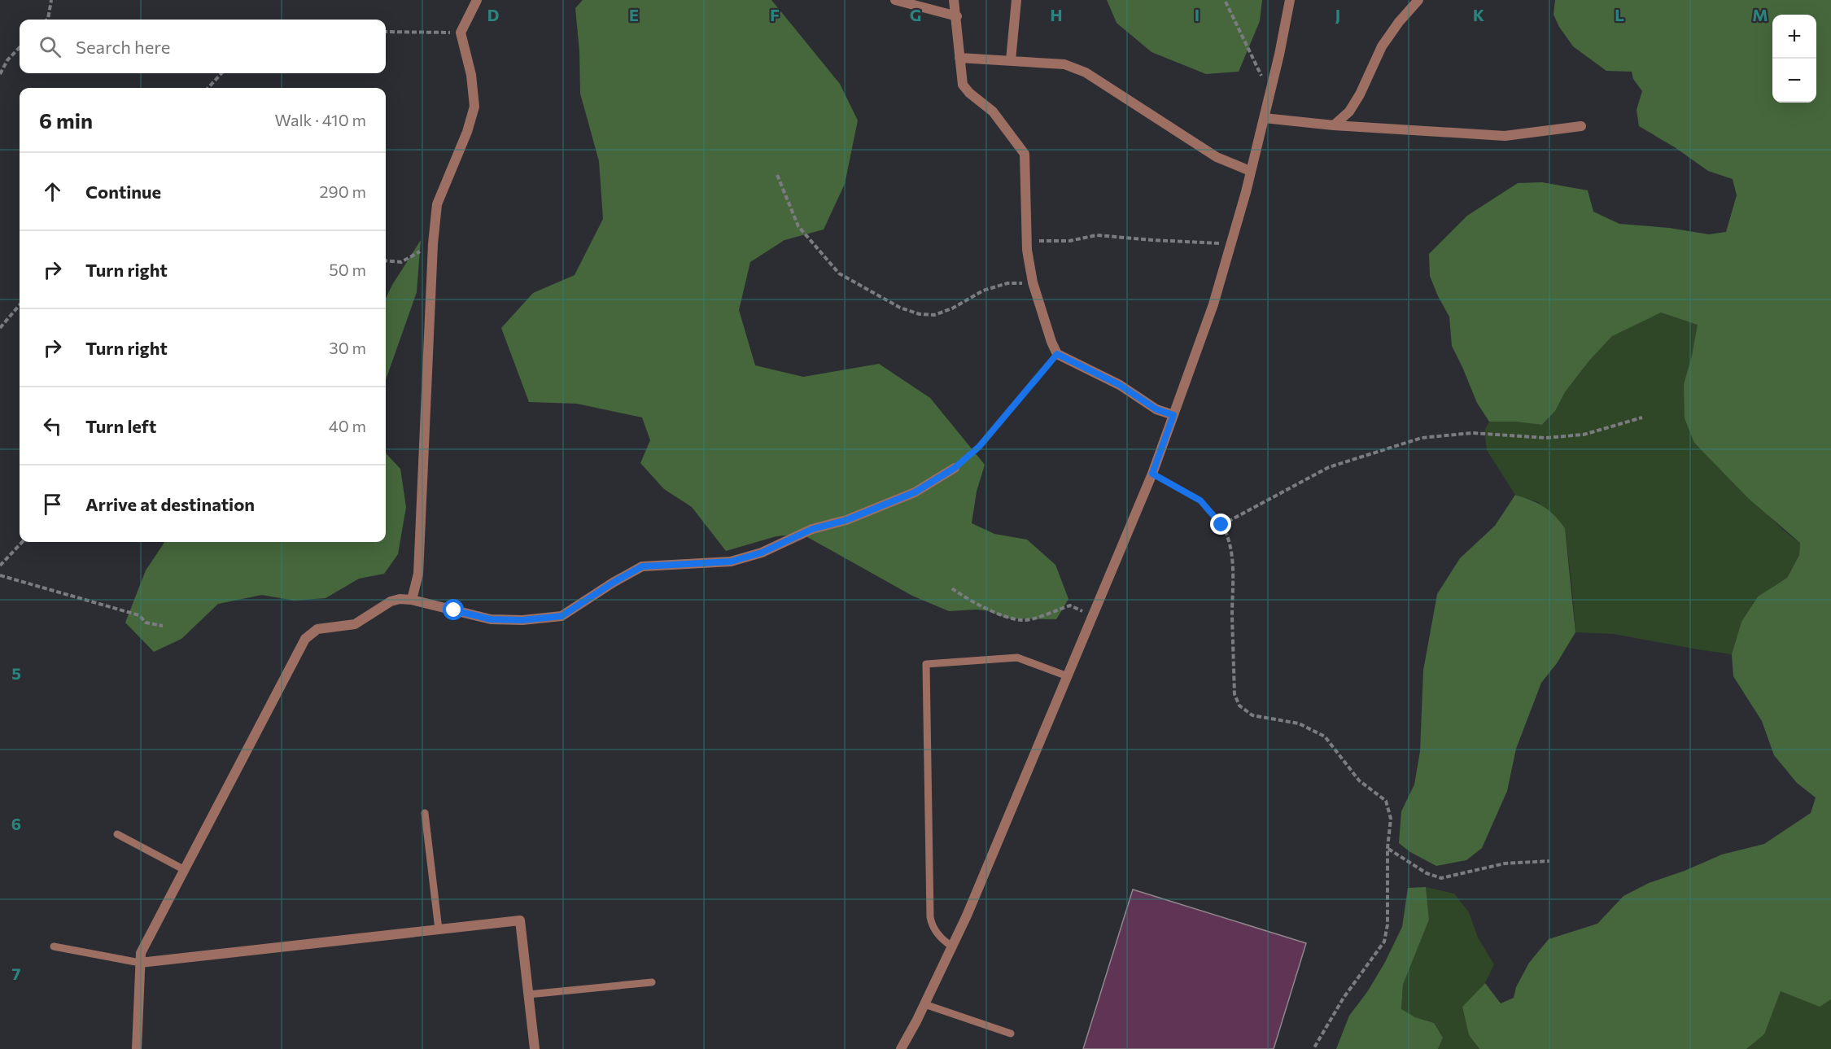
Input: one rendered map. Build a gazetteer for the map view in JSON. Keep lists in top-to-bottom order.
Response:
{
  "page": {
    "map_buttons": ["+", "−"],
    "search": "Search here",
    "heading": ["6 min", "Walk · 410 m"],
    "list": [
      ["Continue", "290 m"],
      ["Turn right", "50 m"],
      ["Turn right", "30 m"],
      ["Turn left", "40 m"],
      "Arrive at destination"
    ]
  },
  "grid": {
    "columns": [
      "D",
      "E",
      "F",
      "G",
      "H",
      "I",
      "J",
      "K",
      "L",
      "M"
    ],
    "rows": ["5", "6", "7"]
  }
}
